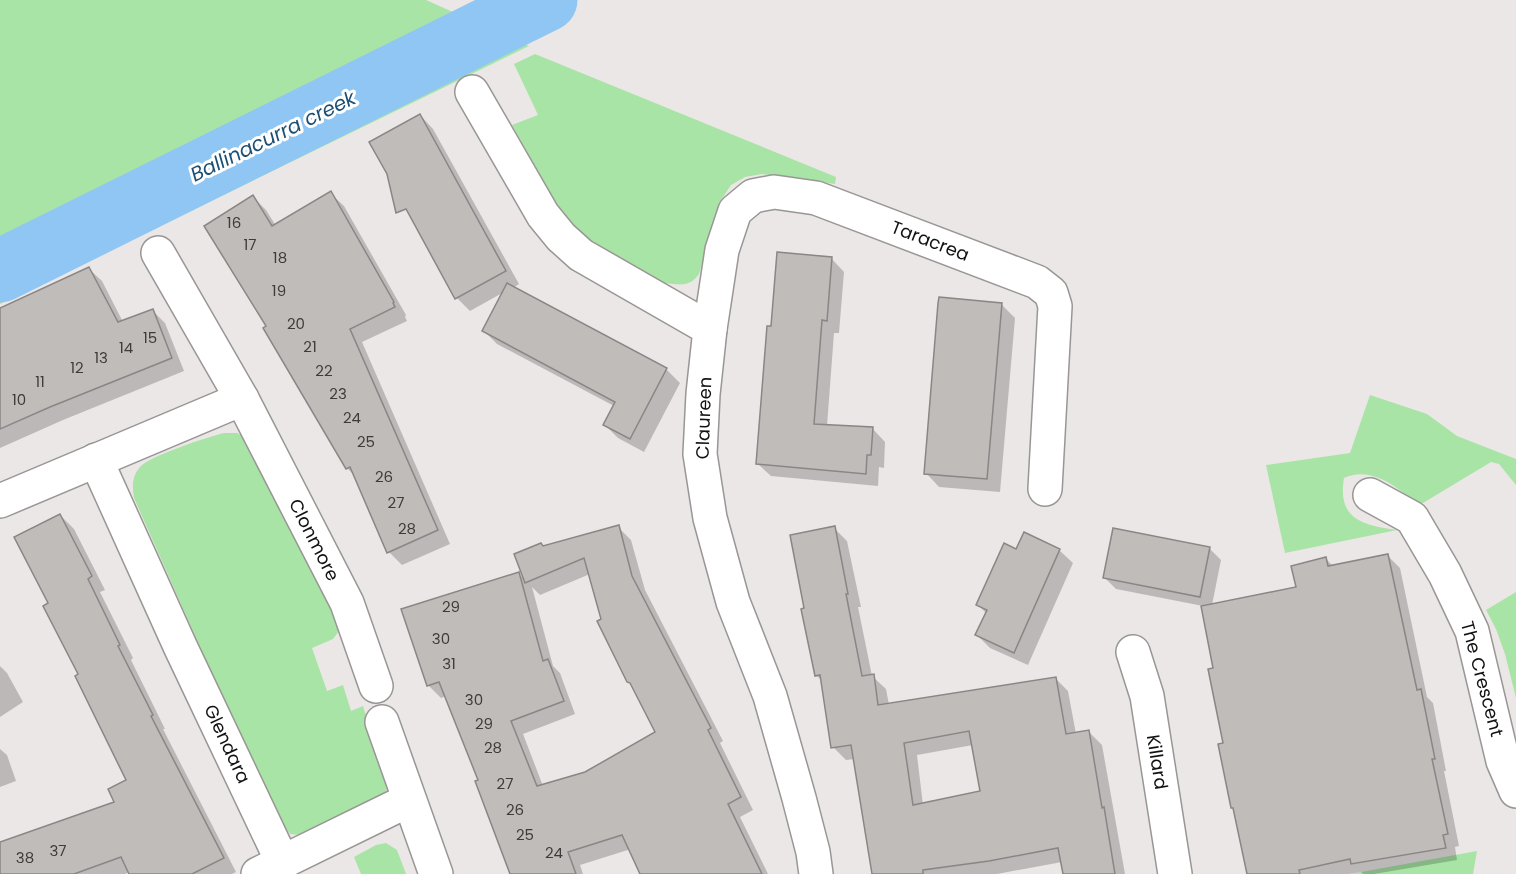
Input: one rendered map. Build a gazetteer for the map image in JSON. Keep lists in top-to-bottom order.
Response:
{
  "streets": {
    "street": [
      "Taracrea",
      "Claureen",
      "Clonmore",
      "The Crescent",
      "Glendara",
      "Killard"
    ]
  },
  "crossings": [
    ["Taracrea", "Claureen"]
  ],
  "water": ["Ballinacurra creek"],
  "house_numbers": [
    "16",
    "17",
    "18",
    "19",
    "20",
    "15",
    "21",
    "14",
    "13",
    "12",
    "22",
    "11",
    "23",
    "10",
    "24",
    "25",
    "26",
    "27",
    "28",
    "29",
    "30",
    "31",
    "30",
    "29",
    "28",
    "27",
    "26",
    "25",
    "37",
    "24",
    "38"
  ]
}
